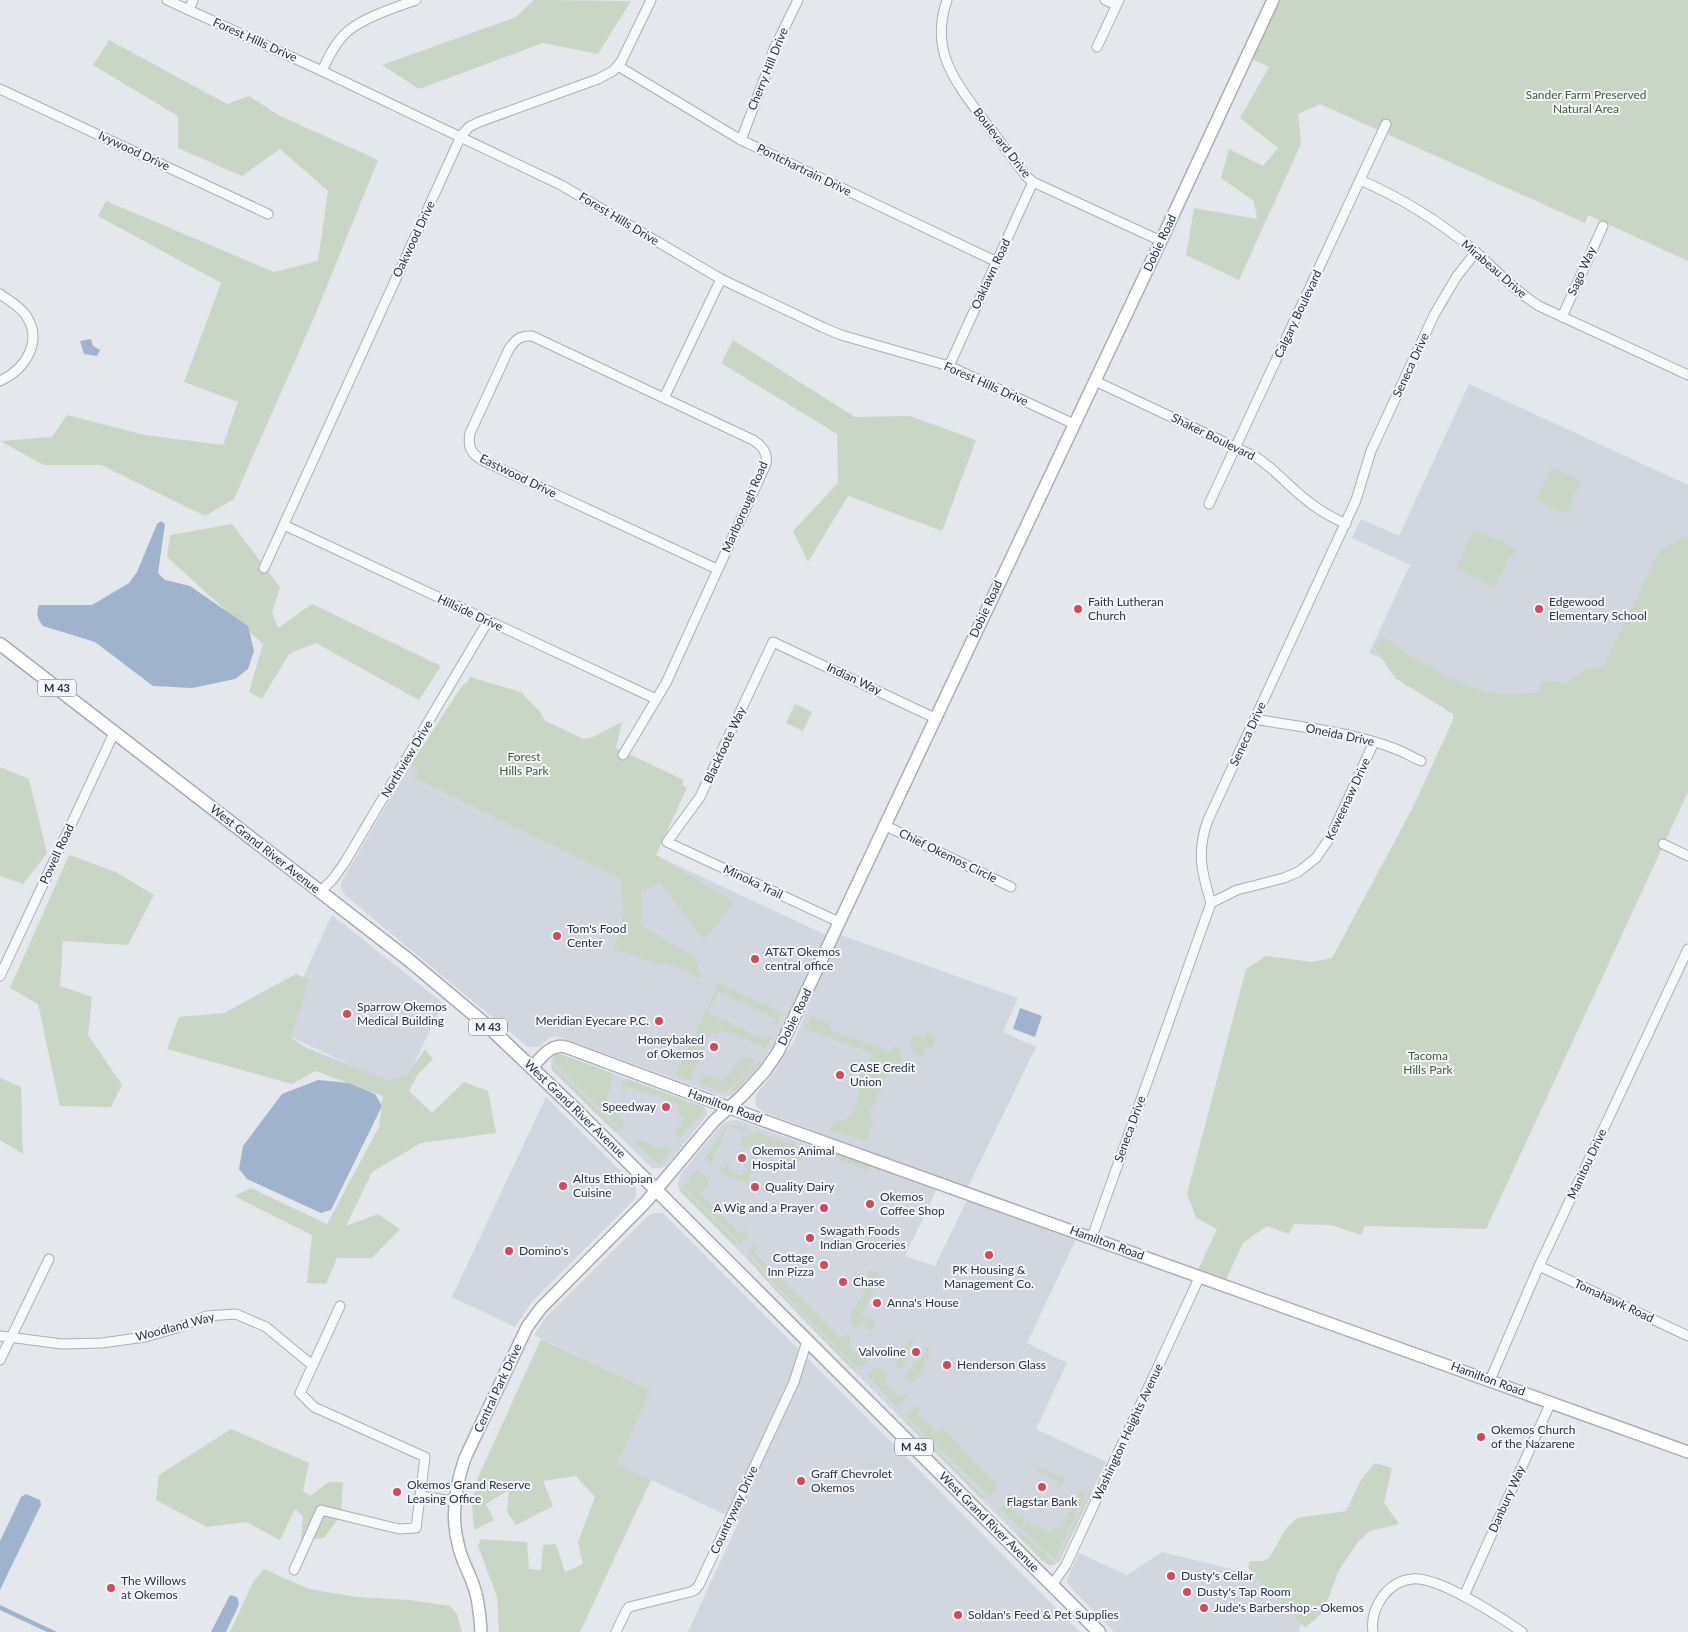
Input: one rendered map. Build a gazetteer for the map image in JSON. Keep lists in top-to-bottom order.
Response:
{
  "streets": {
    "main road": ["M 43", "West Grand River Avenue"],
    "street": [
      "Forest Hills Drive",
      "Cherry Hill Drive",
      "Boulevard Drive",
      "Ivywood Drive",
      "Pontchartrain Drive",
      "Oakwood Drive",
      "Dobie Road",
      "Mirabeau Drive",
      "Sago Way",
      "Oaklawn Road",
      "Calgary Boulevard",
      "Seneca Drive",
      "Shaker Boulevard",
      "Eastwood Drive",
      "Marlborough Road",
      "Hillside Drive",
      "Indian Way",
      "Oneida Drive",
      "Blackfoote Way",
      "Northview Drive",
      "Keweenaw Drive",
      "Powell Road",
      "Chief Okemos Circle",
      "Minoka Trail",
      "Hamilton Road",
      "Manitou Drive",
      "Tomahawk Road",
      "Woodland Way",
      "Central Park Drive",
      "Washington Heights Avenue",
      "Danbury Way",
      "Countryway Drive"
    ]
  },
  "crossings": [
    ["Forest Hills Drive", "Oakwood Drive"],
    ["Forest Hills Drive", "Dobie Road"],
    ["Forest Hills Drive", "Oaklawn Road"],
    ["Cherry Hill Drive", "Pontchartrain Drive"],
    ["Boulevard Drive", "Dobie Road"],
    ["Boulevard Drive", "Oaklawn Road"],
    ["Pontchartrain Drive", "Oakwood Drive"],
    ["Pontchartrain Drive", "Oaklawn Road"],
    ["Oakwood Drive", "Hillside Drive"],
    ["Dobie Road", "Shaker Boulevard"],
    ["Dobie Road", "Indian Way"],
    ["Dobie Road", "West Grand River Avenue"],
    ["Dobie Road", "Chief Okemos Circle"],
    ["Dobie Road", "Minoka Trail"],
    ["Dobie Road", "Hamilton Road"],
    ["Dobie Road", "Central Park Drive"],
    ["Mirabeau Drive", "Sago Way"],
    ["Mirabeau Drive", "Calgary Boulevard"],
    ["Mirabeau Drive", "Seneca Drive"],
    ["Calgary Boulevard", "Shaker Boulevard"],
    ["Seneca Drive", "Shaker Boulevard"],
    ["Seneca Drive", "Oneida Drive"],
    ["Seneca Drive", "Keweenaw Drive"],
    ["Seneca Drive", "Hamilton Road"],
    ["Eastwood Drive", "Marlborough Road"],
    ["Marlborough Road", "Hillside Drive"],
    ["Hillside Drive", "Northview Drive"],
    ["Indian Way", "Blackfoote Way"],
    ["Oneida Drive", "Keweenaw Drive"],
    ["Blackfoote Way", "Minoka Trail"],
    ["Northview Drive", "West Grand River Avenue"],
    ["West Grand River Avenue", "Powell Road"],
    ["West Grand River Avenue", "Hamilton Road"],
    ["West Grand River Avenue", "Central Park Drive"],
    ["West Grand River Avenue", "Washington Heights Avenue"],
    ["West Grand River Avenue", "Countryway Drive"],
    ["Hamilton Road", "Manitou Drive"],
    ["Hamilton Road", "Washington Heights Avenue"],
    ["Hamilton Road", "Danbury Way"],
    ["Manitou Drive", "Tomahawk Road"]
  ],
  "parks": ["Sander Farm Preserved Natural Area", "Forest Hills Park", "Tacoma Hills Park"],
  "places": [
    "Faith Lutheran Church",
    "Edgewood Elementary School",
    "Tom's Food Center",
    "AT&T Okemos central office",
    "Sparrow Okemos Medical Building",
    "Meridian Eyecare P.C.",
    "Honeybaked of Okemos",
    "CASE Credit Union",
    "Speedway",
    "Okemos Animal Hospital",
    "Altus Ethiopian Cuisine",
    "Quality Dairy",
    "Okemos Coffee Shop",
    "A Wig and a Prayer",
    "Swagath Foods Indian Groceries",
    "Domino's",
    "PK Housing & Management Co.",
    "Cottage Inn Pizza",
    "Chase",
    "Anna's House",
    "Valvoline",
    "Henderson Glass",
    "Okemos Church of the Nazarene",
    "Graff Chevrolet Okemos",
    "Flagstar Bank",
    "Okemos Grand Reserve Leasing Office",
    "Dusty's Cellar",
    "The Willows at Okemos",
    "Dusty's Tap Room",
    "Jude's Barbershop - Okemos",
    "Soldan's Feed & Pet Supplies"
  ]
}
